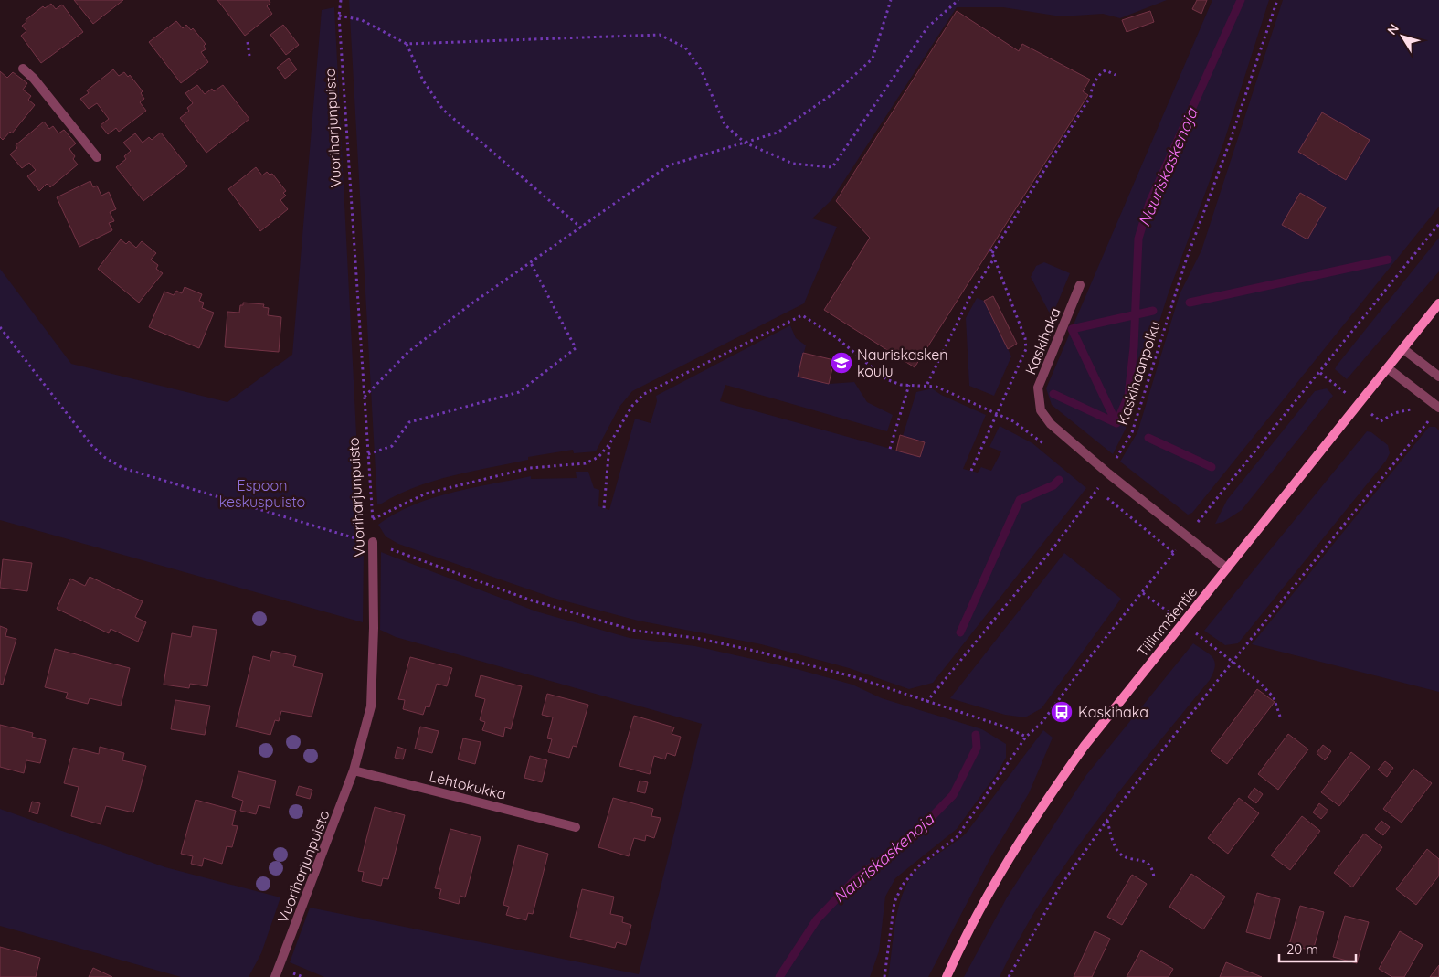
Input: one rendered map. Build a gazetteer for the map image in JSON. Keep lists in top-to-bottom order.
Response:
{
  "streets": {
    "street": [
      "Vuoriharjunpuisto",
      "Kaskihaka",
      "Tillinmäentie",
      "Lehtokukka"
    ],
    "path": ["Kaskihaanpolku"]
  },
  "crossings": [
    ["Vuoriharjunpuisto", "Lehtokukka"],
    ["Kaskihaka", "Kaskihaanpolku"],
    ["Kaskihaka", "Tillinmäentie"]
  ],
  "water": ["Nauriskaskenoja"],
  "parks": ["Espoon keskuspuisto"],
  "places": {
    "school or university": ["Nauriskasken koulu"],
    "bus stop": ["Kaskihaka"]
  },
  "scale_bar": "20 m",
  "north": "top left"
}
